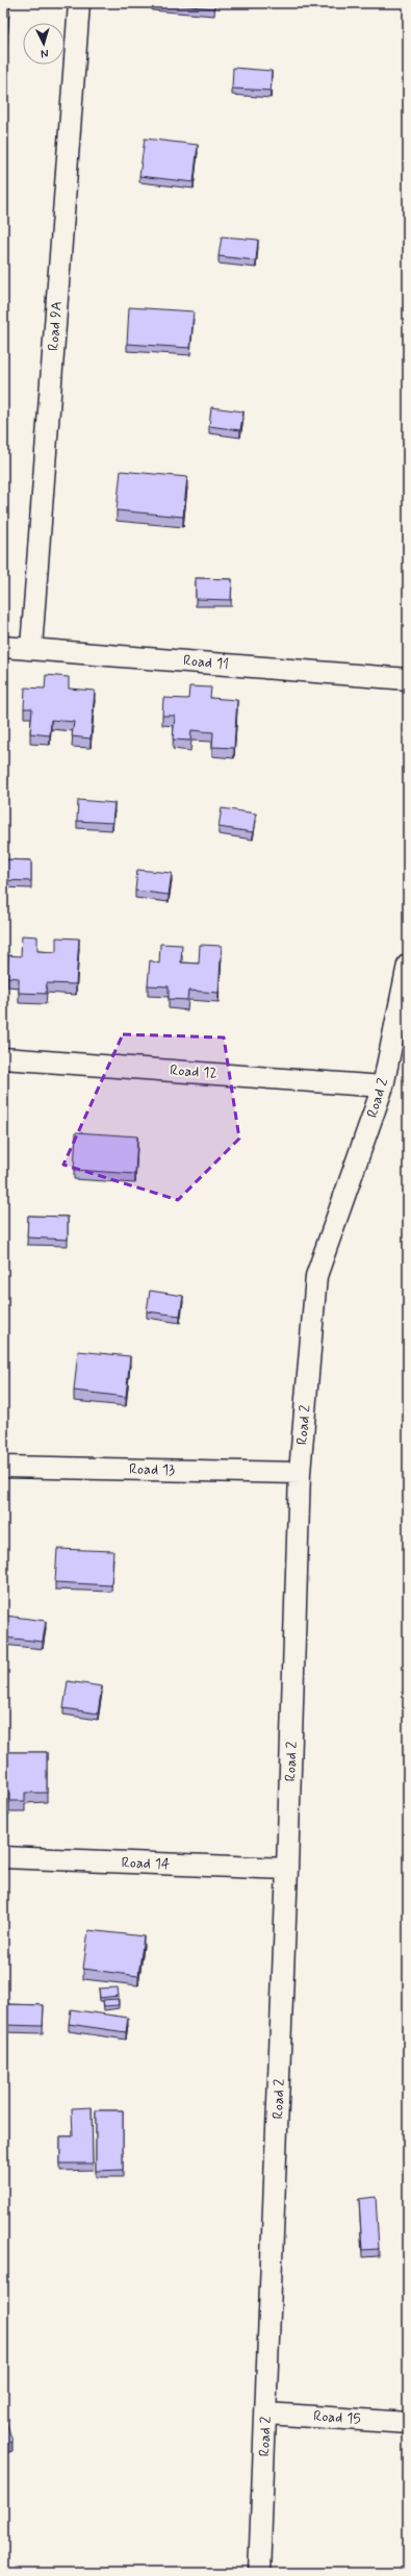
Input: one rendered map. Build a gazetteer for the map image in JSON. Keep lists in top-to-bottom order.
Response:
{
  "streets": {
    "street": [
      "Road 9A",
      "Road 11",
      "Road 12",
      "Road 2",
      "Road 13",
      "Road 14",
      "Road 15"
    ]
  },
  "crossings": [
    ["Road 9A", "Road 11"],
    ["Road 12", "Road 2"],
    ["Road 2", "Road 13"],
    ["Road 2", "Road 14"],
    ["Road 2", "Road 15"]
  ],
  "north": "bottom"
}
